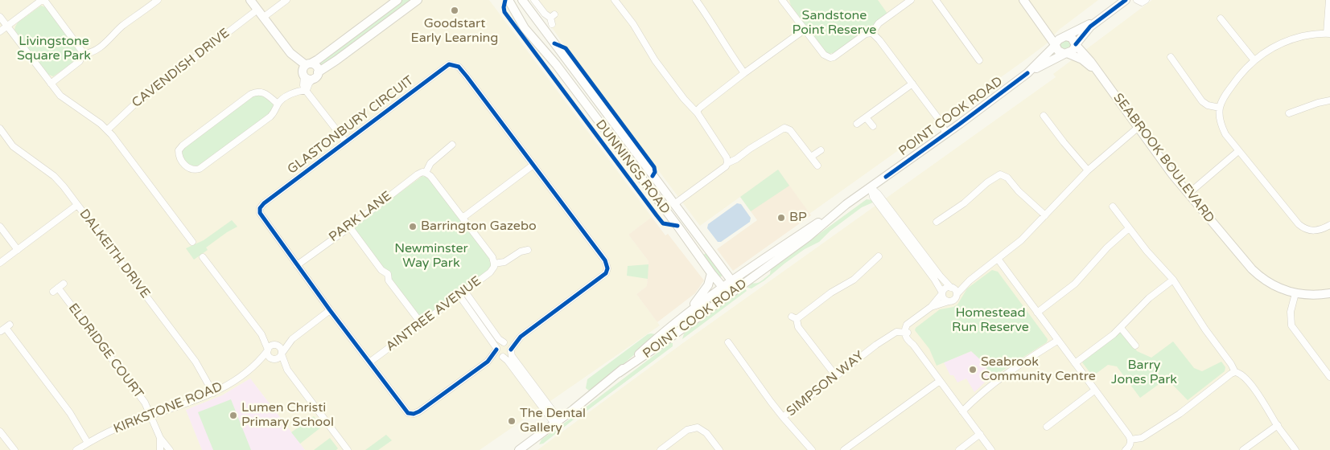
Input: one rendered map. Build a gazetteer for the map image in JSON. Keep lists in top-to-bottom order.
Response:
{
  "streets": {
    "main road": ["POINT COOK ROAD", "SEABROOK BOULEVARD", "DUNNINGS ROAD"],
    "street": [
      "CAVENDISH DRIVE",
      "GLASTONBURY CIRCUIT",
      "PARK LANE",
      "DALKEITH DRIVE",
      "AINTREE AVENUE",
      "ELDRIDGE COURT",
      "SIMPSON WAY",
      "KIRKSTONE ROAD"
    ]
  },
  "crossings": [
    ["POINT COOK ROAD", "SEABROOK BOULEVARD"],
    ["POINT COOK ROAD", "DUNNINGS ROAD"],
    ["GLASTONBURY CIRCUIT", "PARK LANE"],
    ["GLASTONBURY CIRCUIT", "AINTREE AVENUE"],
    ["DALKEITH DRIVE", "KIRKSTONE ROAD"],
    ["ELDRIDGE COURT", "KIRKSTONE ROAD"]
  ],
  "parks": [
    "Sandstone Point Reserve",
    "Livingstone Square Park",
    "Newminster Way Park",
    "Homestead Run Reserve",
    "Barry Jones Park"
  ],
  "places": [
    "Goodstart Early Learning",
    "BP",
    "Barrington Gazebo",
    "Seabrook Community Centre",
    "Lumen Christi Primary School",
    "The Dental Gallery"
  ]
}
